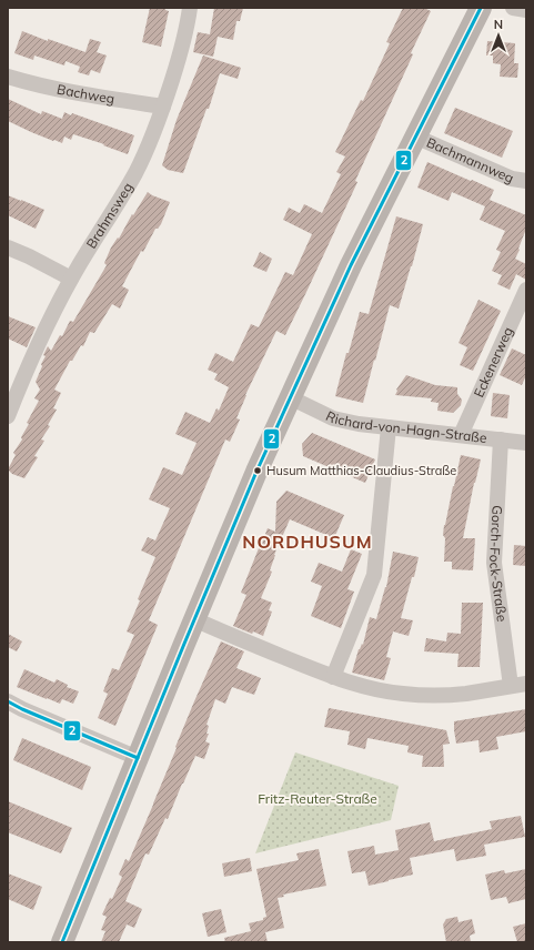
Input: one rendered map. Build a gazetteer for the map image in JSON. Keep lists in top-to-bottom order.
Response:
{
  "streets": {
    "street": [
      "Bachweg",
      "Bachmannweg",
      "Brahmsweg",
      "Eckenerweg",
      "Richard-von-Hagn-Straße",
      "Gorch-Fock-Straße"
    ]
  },
  "crossings": [
    ["Bachweg", "Brahmsweg"],
    ["Eckenerweg", "Richard-von-Hagn-Straße"],
    ["Richard-von-Hagn-Straße", "Gorch-Fock-Straße"]
  ],
  "districts": ["NORDHUSUM"],
  "parks": ["Fritz-Reuter-Straße"],
  "places": ["Husum Matthias-Claudius-Straße"],
  "lines": ["transit line 2"],
  "north": "top"
}
